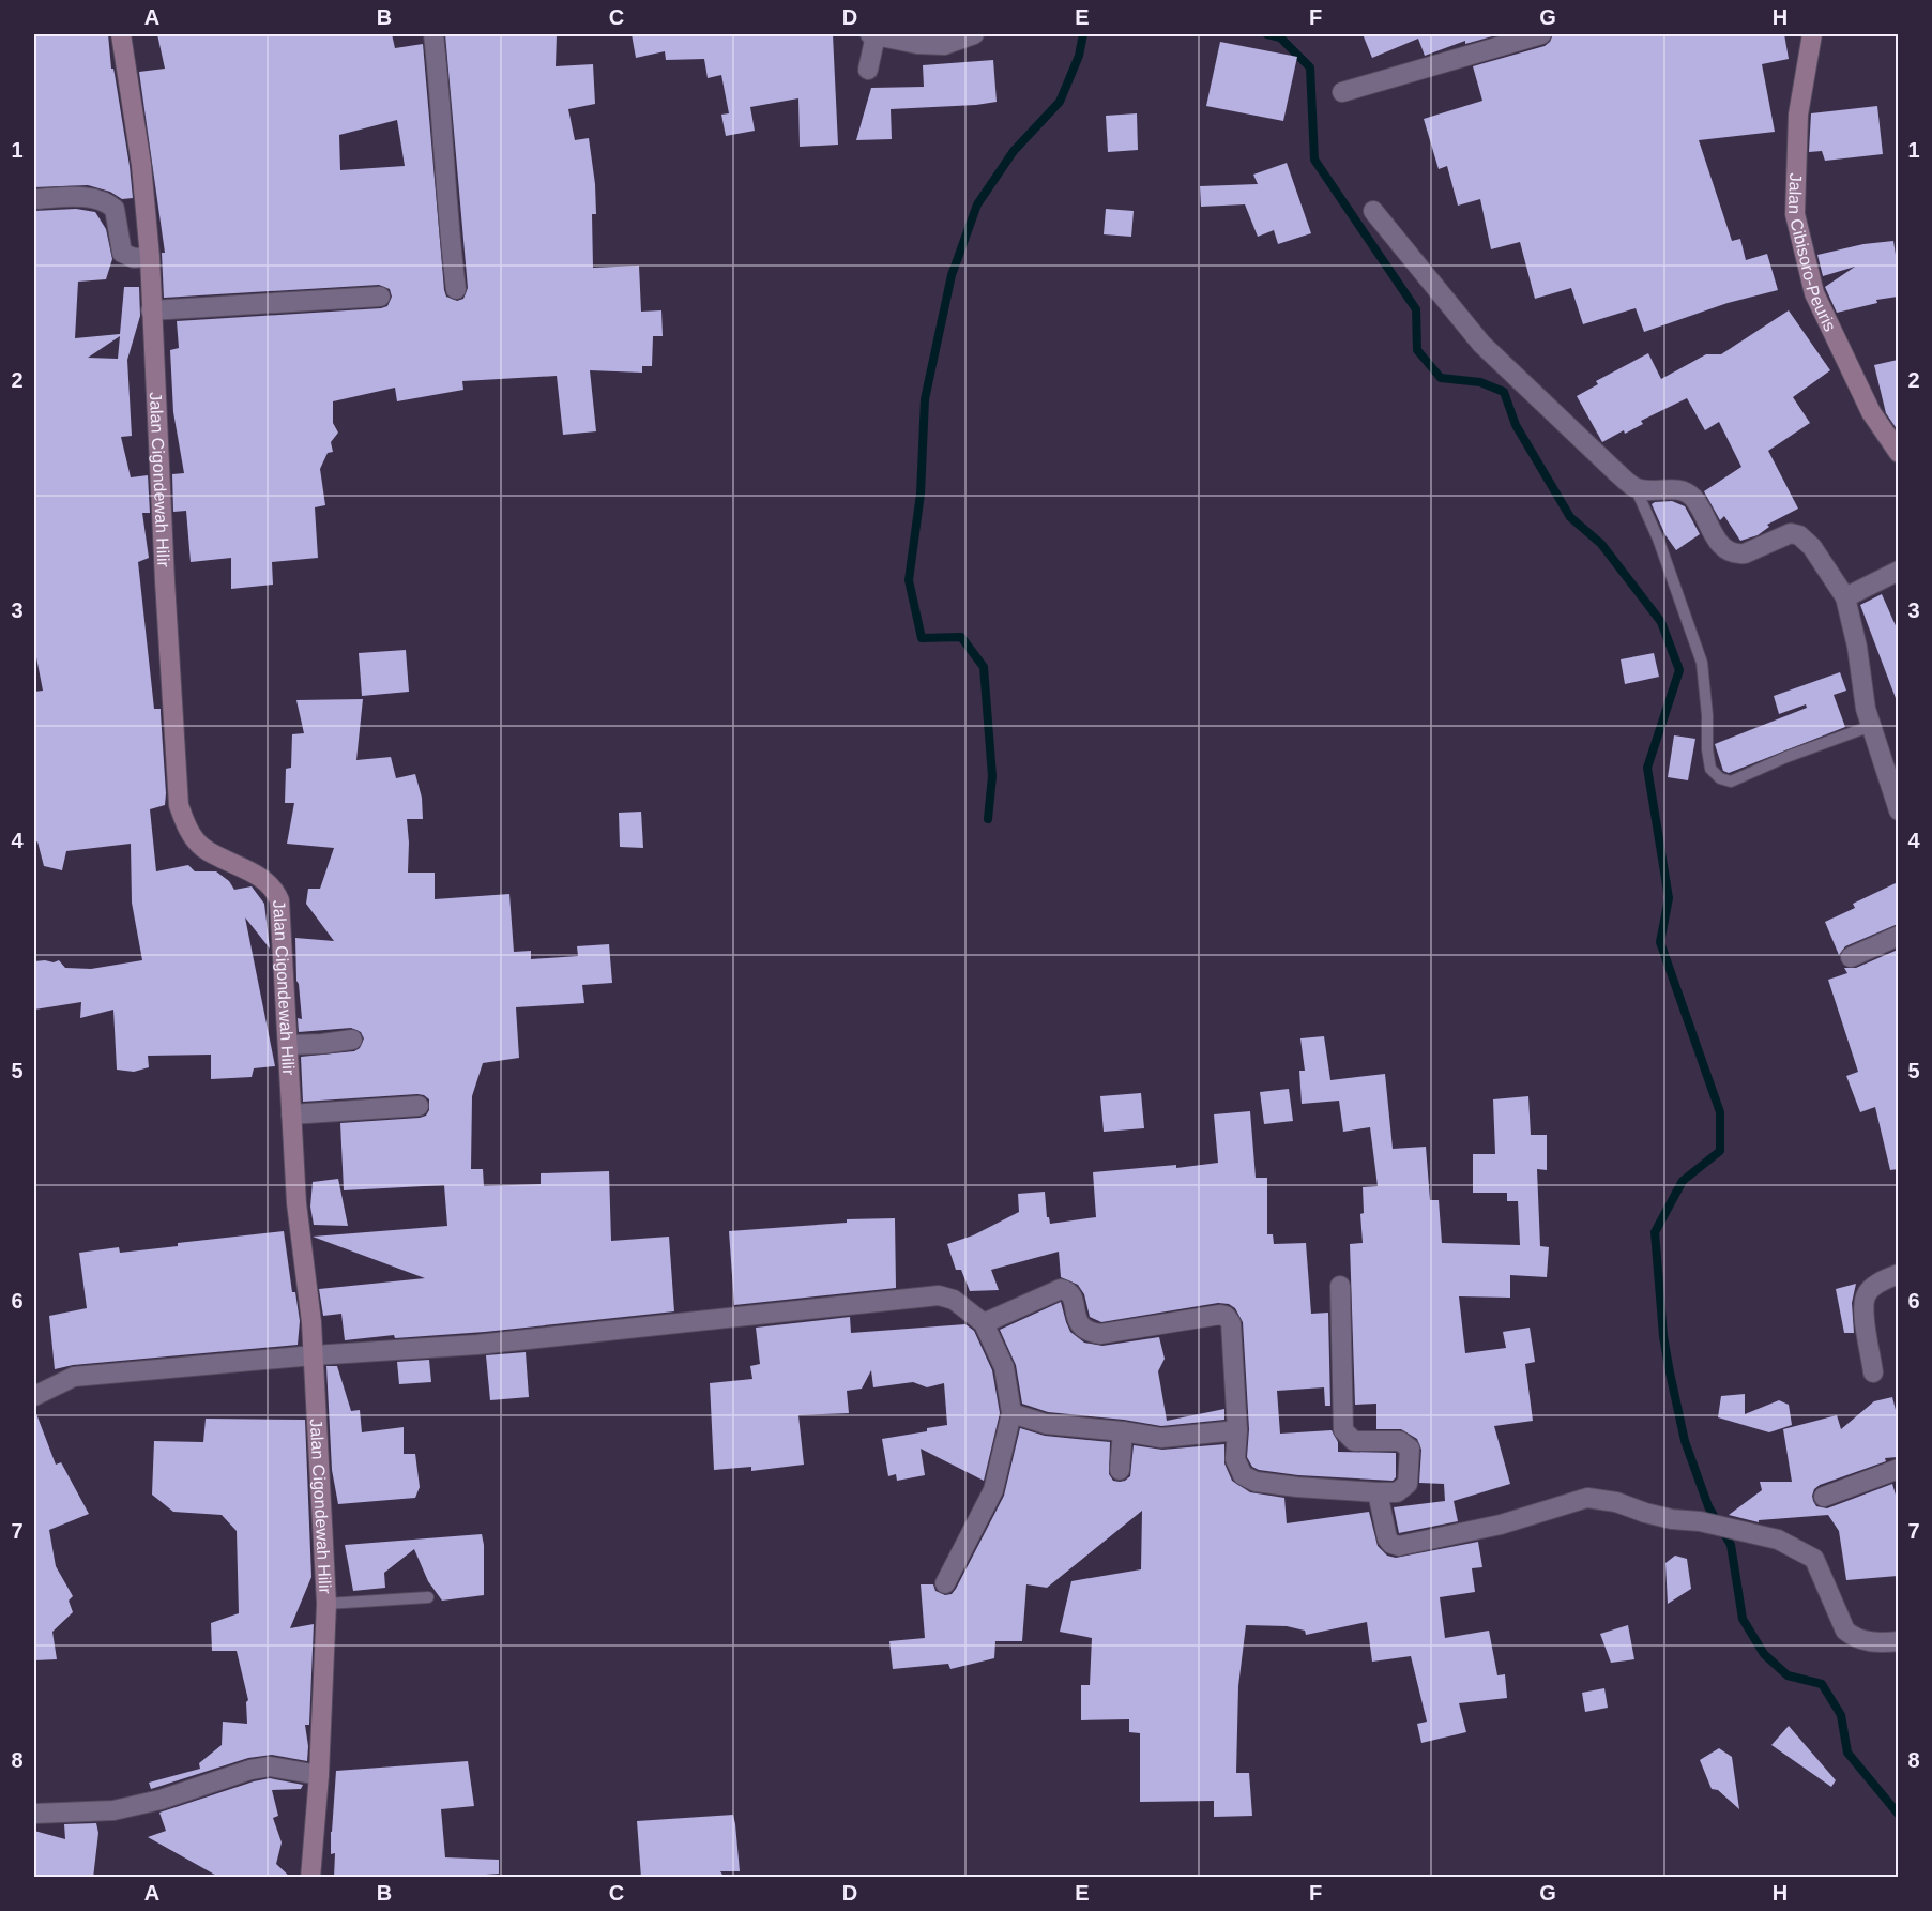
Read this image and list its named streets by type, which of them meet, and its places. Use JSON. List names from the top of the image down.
{
  "streets": {
    "street": ["Jalan Cibisoro-Peuris", "Jalan Cigondewah Hilir"]
  },
  "grid": {
    "columns": [
      "A",
      "B",
      "C",
      "D",
      "E",
      "F",
      "G",
      "H"
    ],
    "rows": [
      "1",
      "2",
      "3",
      "4",
      "5",
      "6",
      "7",
      "8"
    ]
  }
}
